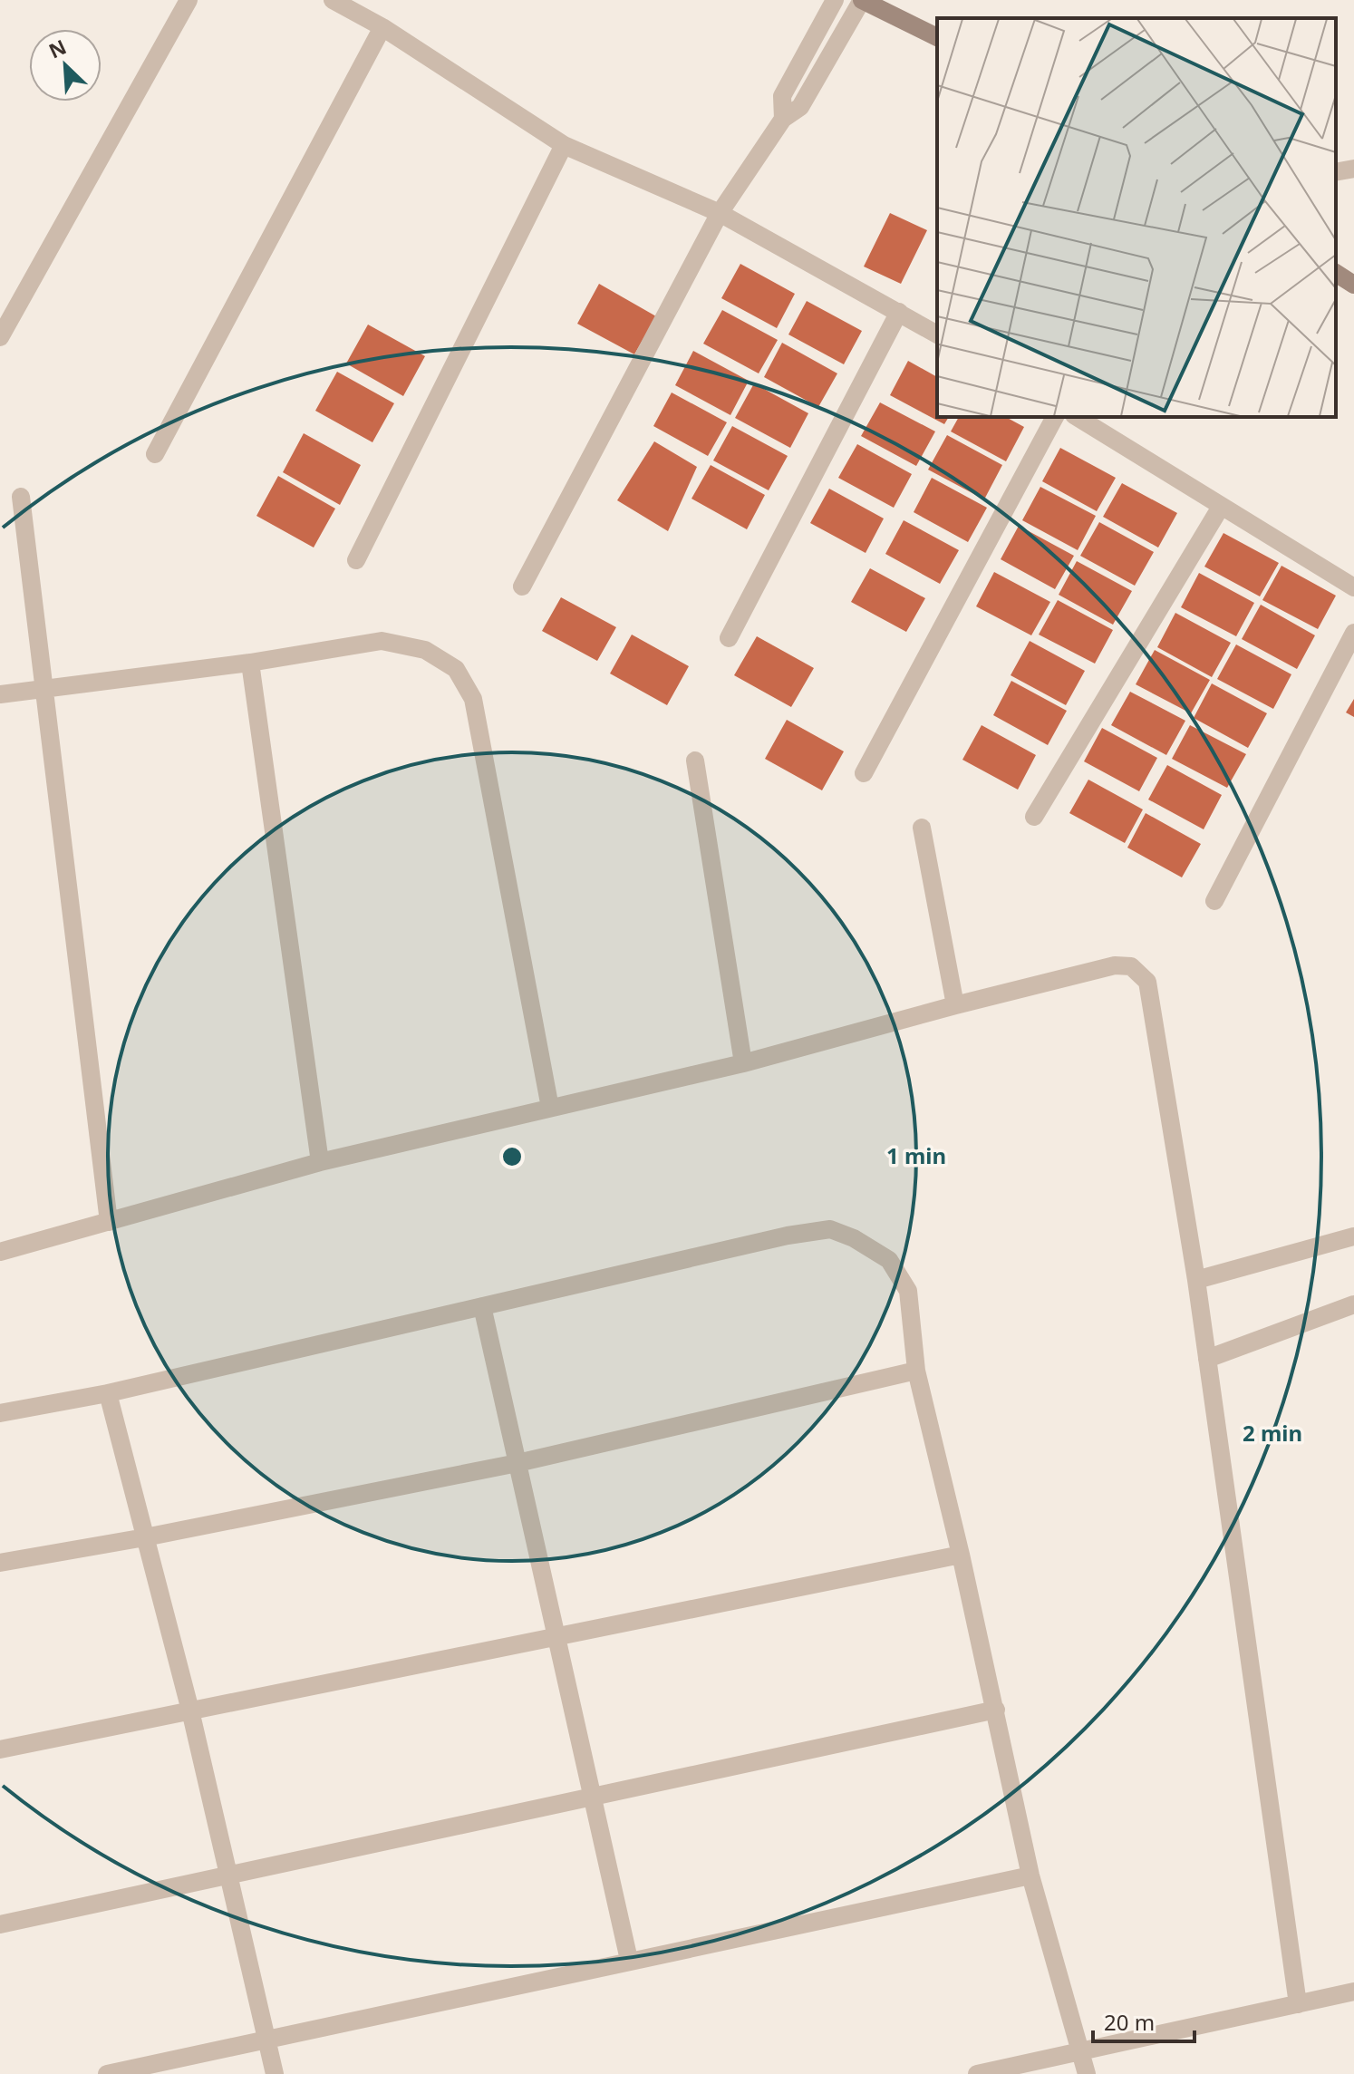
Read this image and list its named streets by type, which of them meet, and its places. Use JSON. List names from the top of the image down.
{
  "scale_bar": "20 m",
  "north": "top left",
  "rings": ["1 min", "2 min"]
}
